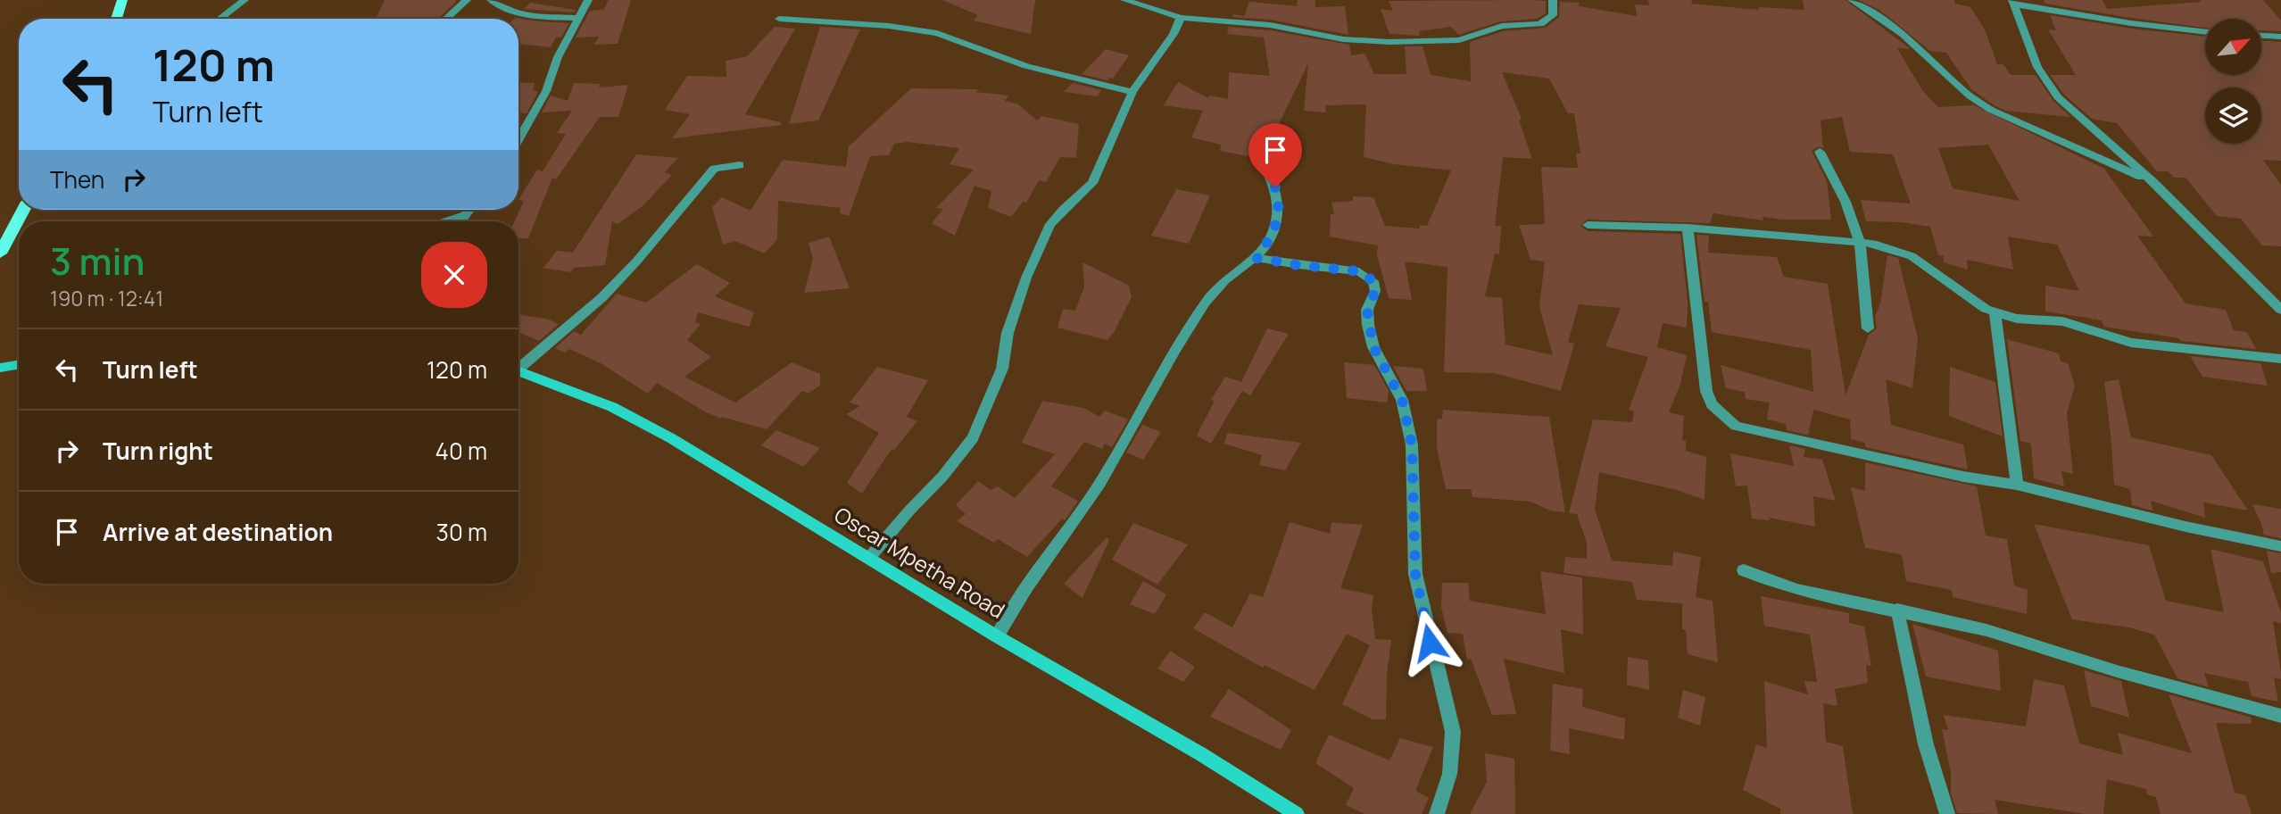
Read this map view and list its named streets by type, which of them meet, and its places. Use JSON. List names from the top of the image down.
{
  "streets": {
    "street": ["Oscar Mpetha Road"]
  },
  "north": "top right",
  "page": {
    "turn": ["120 m", "Turn left"],
    "then": "Then",
    "heading": ["3 min", "190 m · 12:41"],
    "list": [
      {
        "name": "Turn left",
        "value": "120 m"
      },
      {
        "name": "Turn right",
        "value": "40 m"
      },
      {
        "name": "Arrive at destination",
        "value": "30 m"
      }
    ]
  }
}
